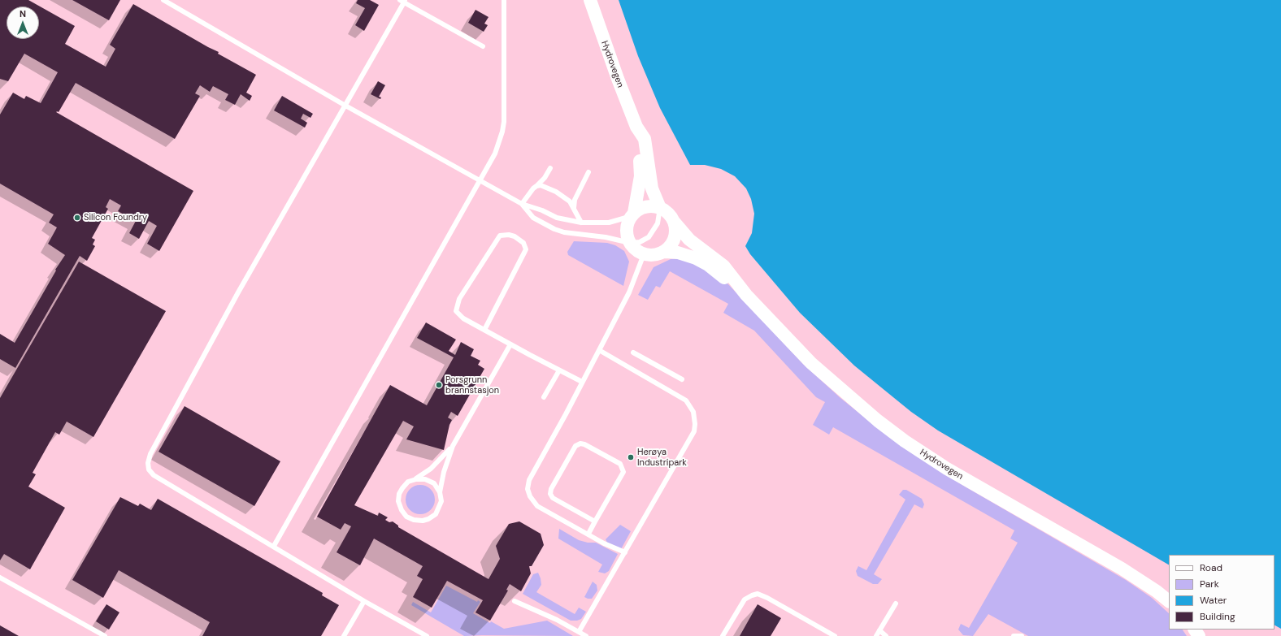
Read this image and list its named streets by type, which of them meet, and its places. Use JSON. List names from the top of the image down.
{
  "streets": {
    "street": ["Hydrovegen"]
  },
  "places": ["Silicon Foundry", "Porsgrunn brannstasjon", "Herøya Industripark"],
  "legend": [
    "Road",
    "Park",
    "Water",
    "Building"
  ],
  "north": "top"
}
